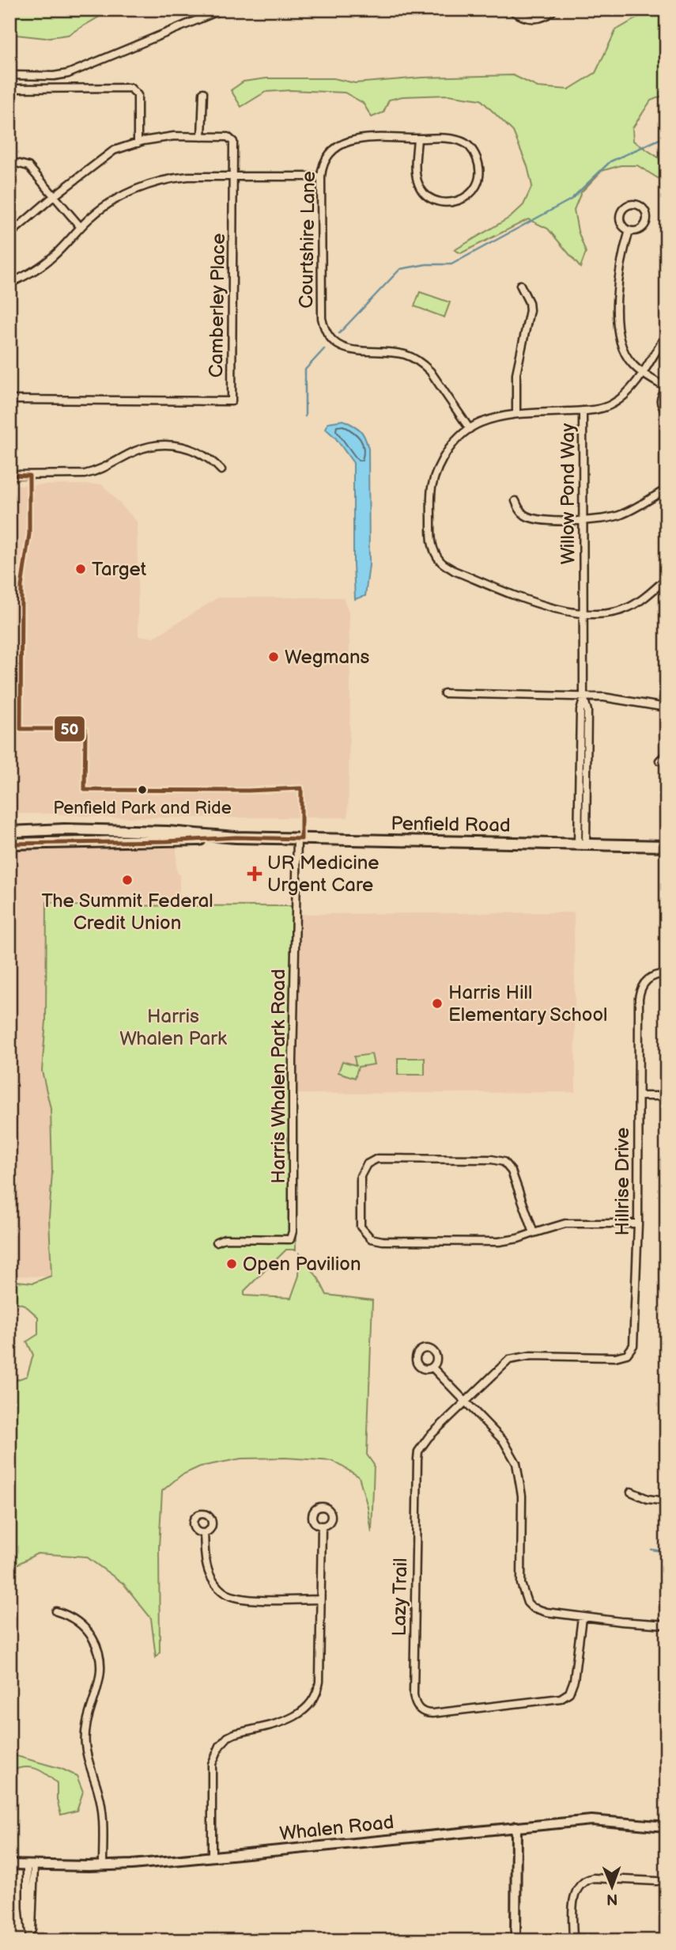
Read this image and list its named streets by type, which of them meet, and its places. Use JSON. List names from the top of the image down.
{
  "streets": {
    "main road": ["Penfield Road"],
    "street": [
      "Courtshire Lane",
      "Camberley Place",
      "Willow Pond Way",
      "Harris Whalen Park Road",
      "Hillrise Drive",
      "Lazy Trail",
      "Whalen Road"
    ]
  },
  "crossings": [
    ["Willow Pond Way", "Penfield Road"],
    ["Penfield Road", "Harris Whalen Park Road"],
    ["Hillrise Drive", "Lazy Trail"]
  ],
  "parks": ["Harris Whalen Park"],
  "places": {
    "other": [
      "Target",
      "Wegmans",
      "Penfield Park and Ride",
      "The Summit Federal Credit Union",
      "Harris Hill Elementary School",
      "Open Pavilion"
    ],
    "health": ["UR Medicine Urgent Care"]
  },
  "lines": ["transit line 50"],
  "north": "bottom"
}
